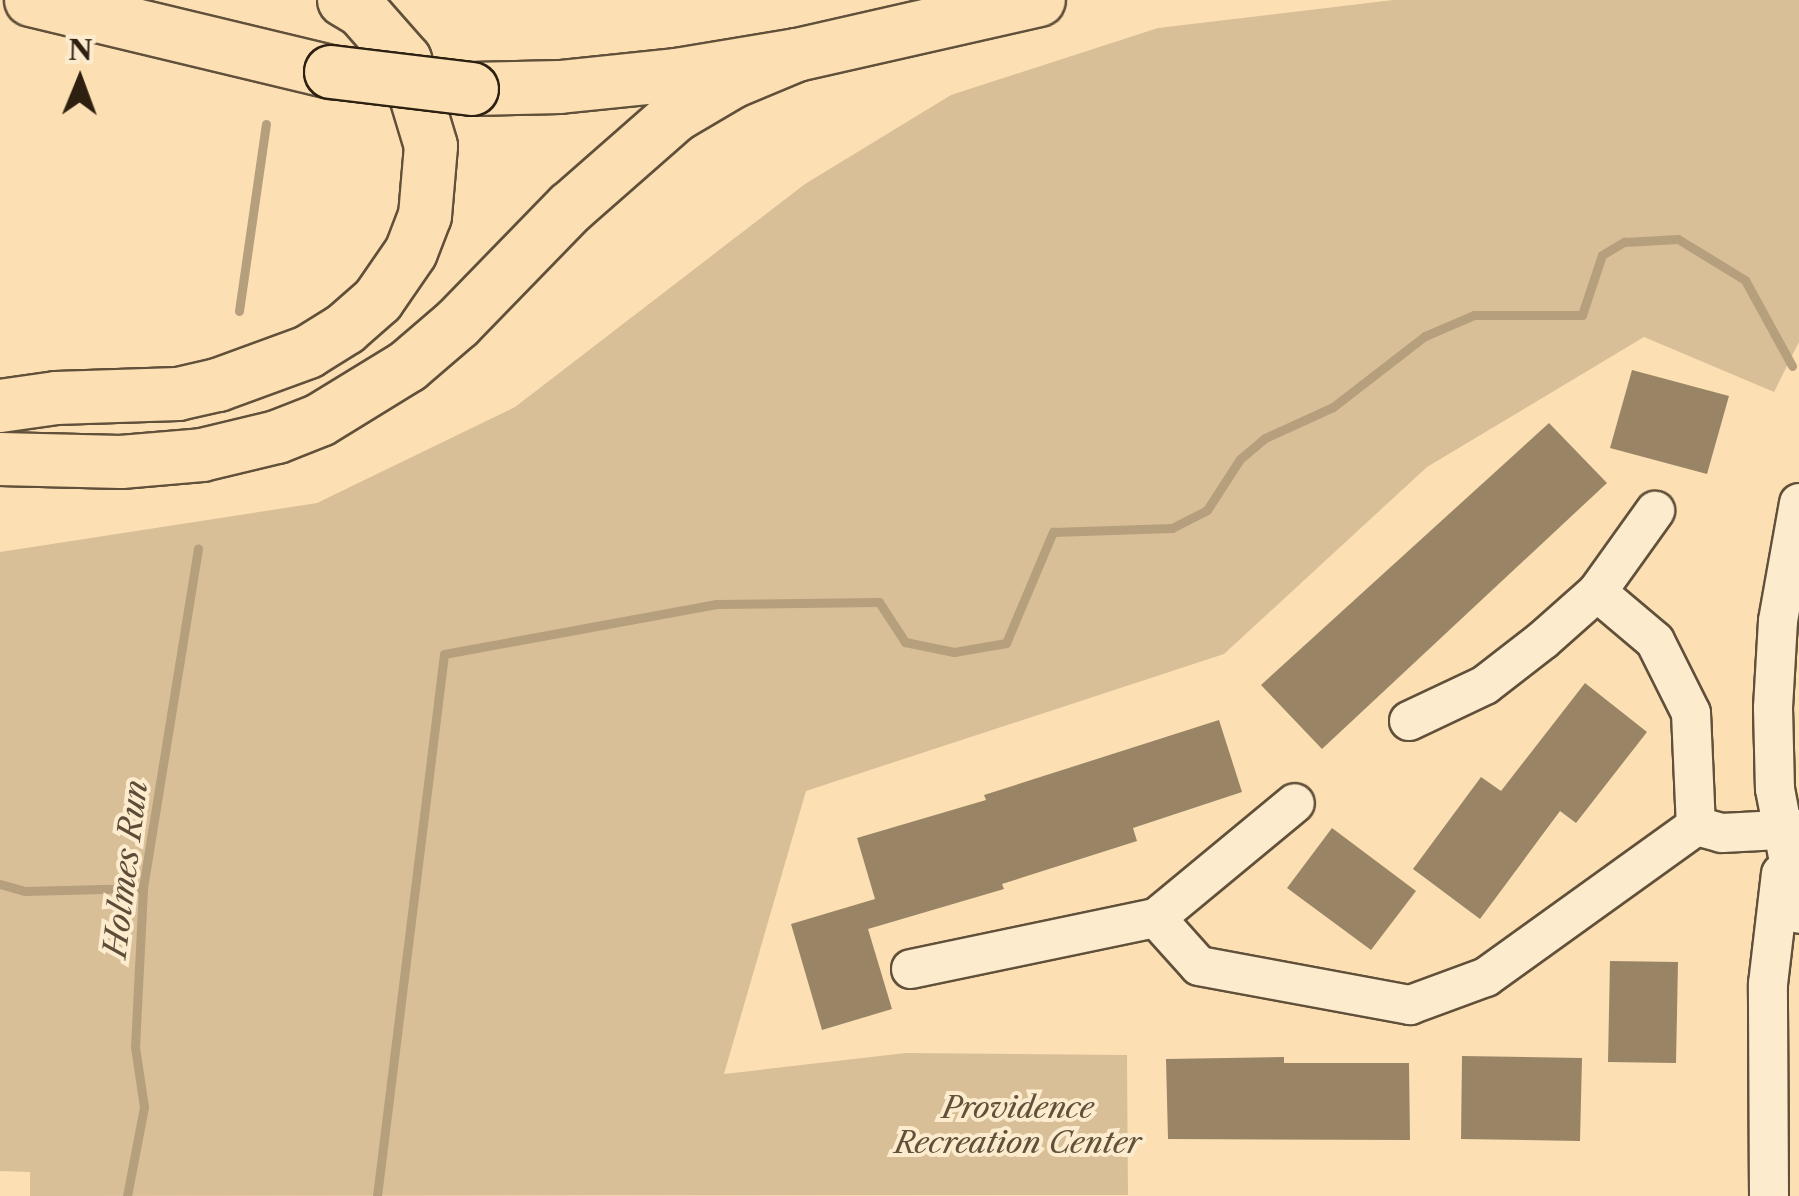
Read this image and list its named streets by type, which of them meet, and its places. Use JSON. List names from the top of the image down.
{
  "water": ["Holmes Run"],
  "parks": ["Providence Recreation Center"],
  "north": "top"
}
